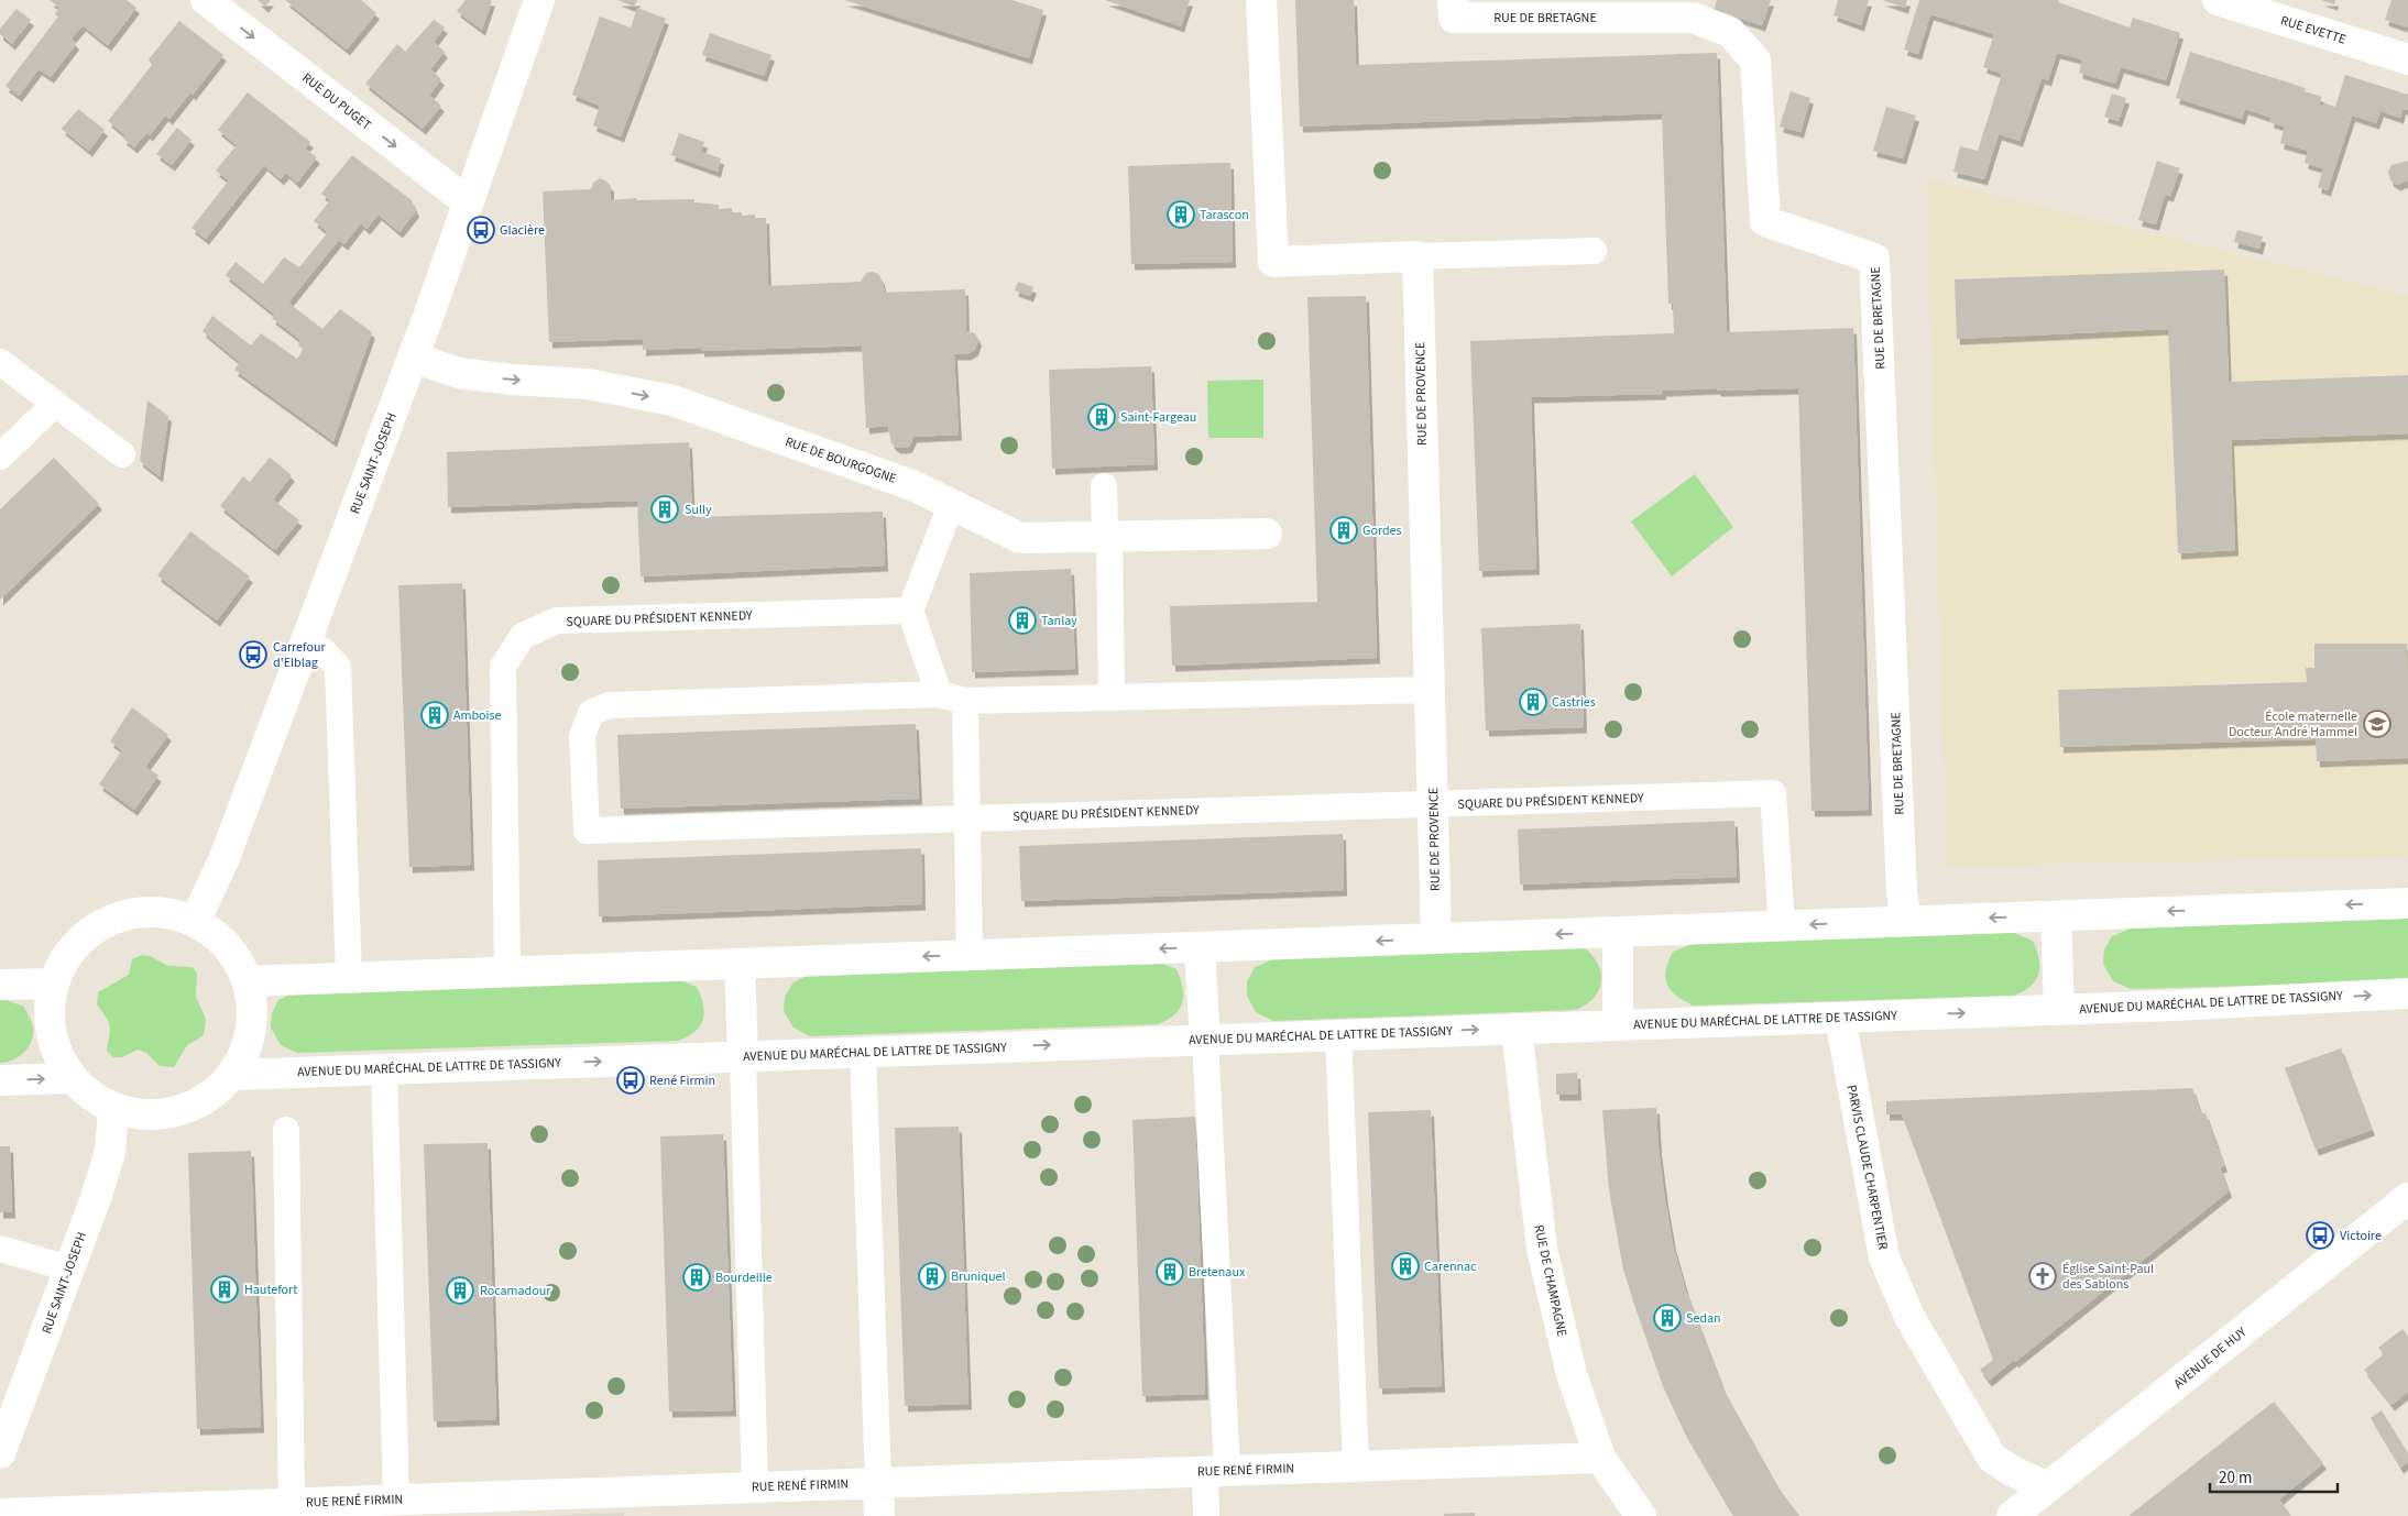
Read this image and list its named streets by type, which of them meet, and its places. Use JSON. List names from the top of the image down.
{
  "streets": {
    "street": [
      "RUE DE BRETAGNE",
      "RUE EVETTE",
      "RUE DU PUGET",
      "RUE DE PROVENCE",
      "RUE DE BOURGOGNE",
      "RUE SAINT-JOSEPH",
      "AVENUE DU MARÉCHAL DE LATTRE DE TASSIGNY",
      "PARVIS CLAUDE CHARPENTIER",
      "RUE DE CHAMPAGNE",
      "AVENUE DE HUY",
      "RUE RENÉ FIRMIN"
    ],
    "lane": ["SQUARE DU PRÉSIDENT KENNEDY"]
  },
  "crossings": [
    ["RUE DU PUGET", "RUE SAINT-JOSEPH"],
    ["RUE DE PROVENCE", "SQUARE DU PRÉSIDENT KENNEDY"],
    ["RUE DE BOURGOGNE", "RUE SAINT-JOSEPH"],
    ["AVENUE DU MARÉCHAL DE LATTRE DE TASSIGNY", "PARVIS CLAUDE CHARPENTIER"],
    ["AVENUE DU MARÉCHAL DE LATTRE DE TASSIGNY", "RUE DE CHAMPAGNE"],
    ["PARVIS CLAUDE CHARPENTIER", "AVENUE DE HUY"],
    ["RUE DE CHAMPAGNE", "RUE RENÉ FIRMIN"]
  ],
  "one_way": ["RUE DU PUGET", "RUE DE BOURGOGNE"],
  "places": {
    "building": [
      "Tarascon",
      "Saint-Fargeau",
      "Sully",
      "Gordes",
      "Tanlay",
      "Castries",
      "Amboise",
      "Carennac",
      "Bretenaux",
      "Bruniquel",
      "Bourdeille",
      "Hautefort",
      "Rocamadour",
      "Sedan"
    ],
    "bus stop": [
      "Glacière",
      "Carrefour d'Elblag",
      "René Firmin",
      "Victoire"
    ],
    "school or university": ["École maternelle Docteur André Hammel"],
    "church": ["Église Saint-Paul des Sablons"]
  },
  "scale_bar": "20 m"
}
